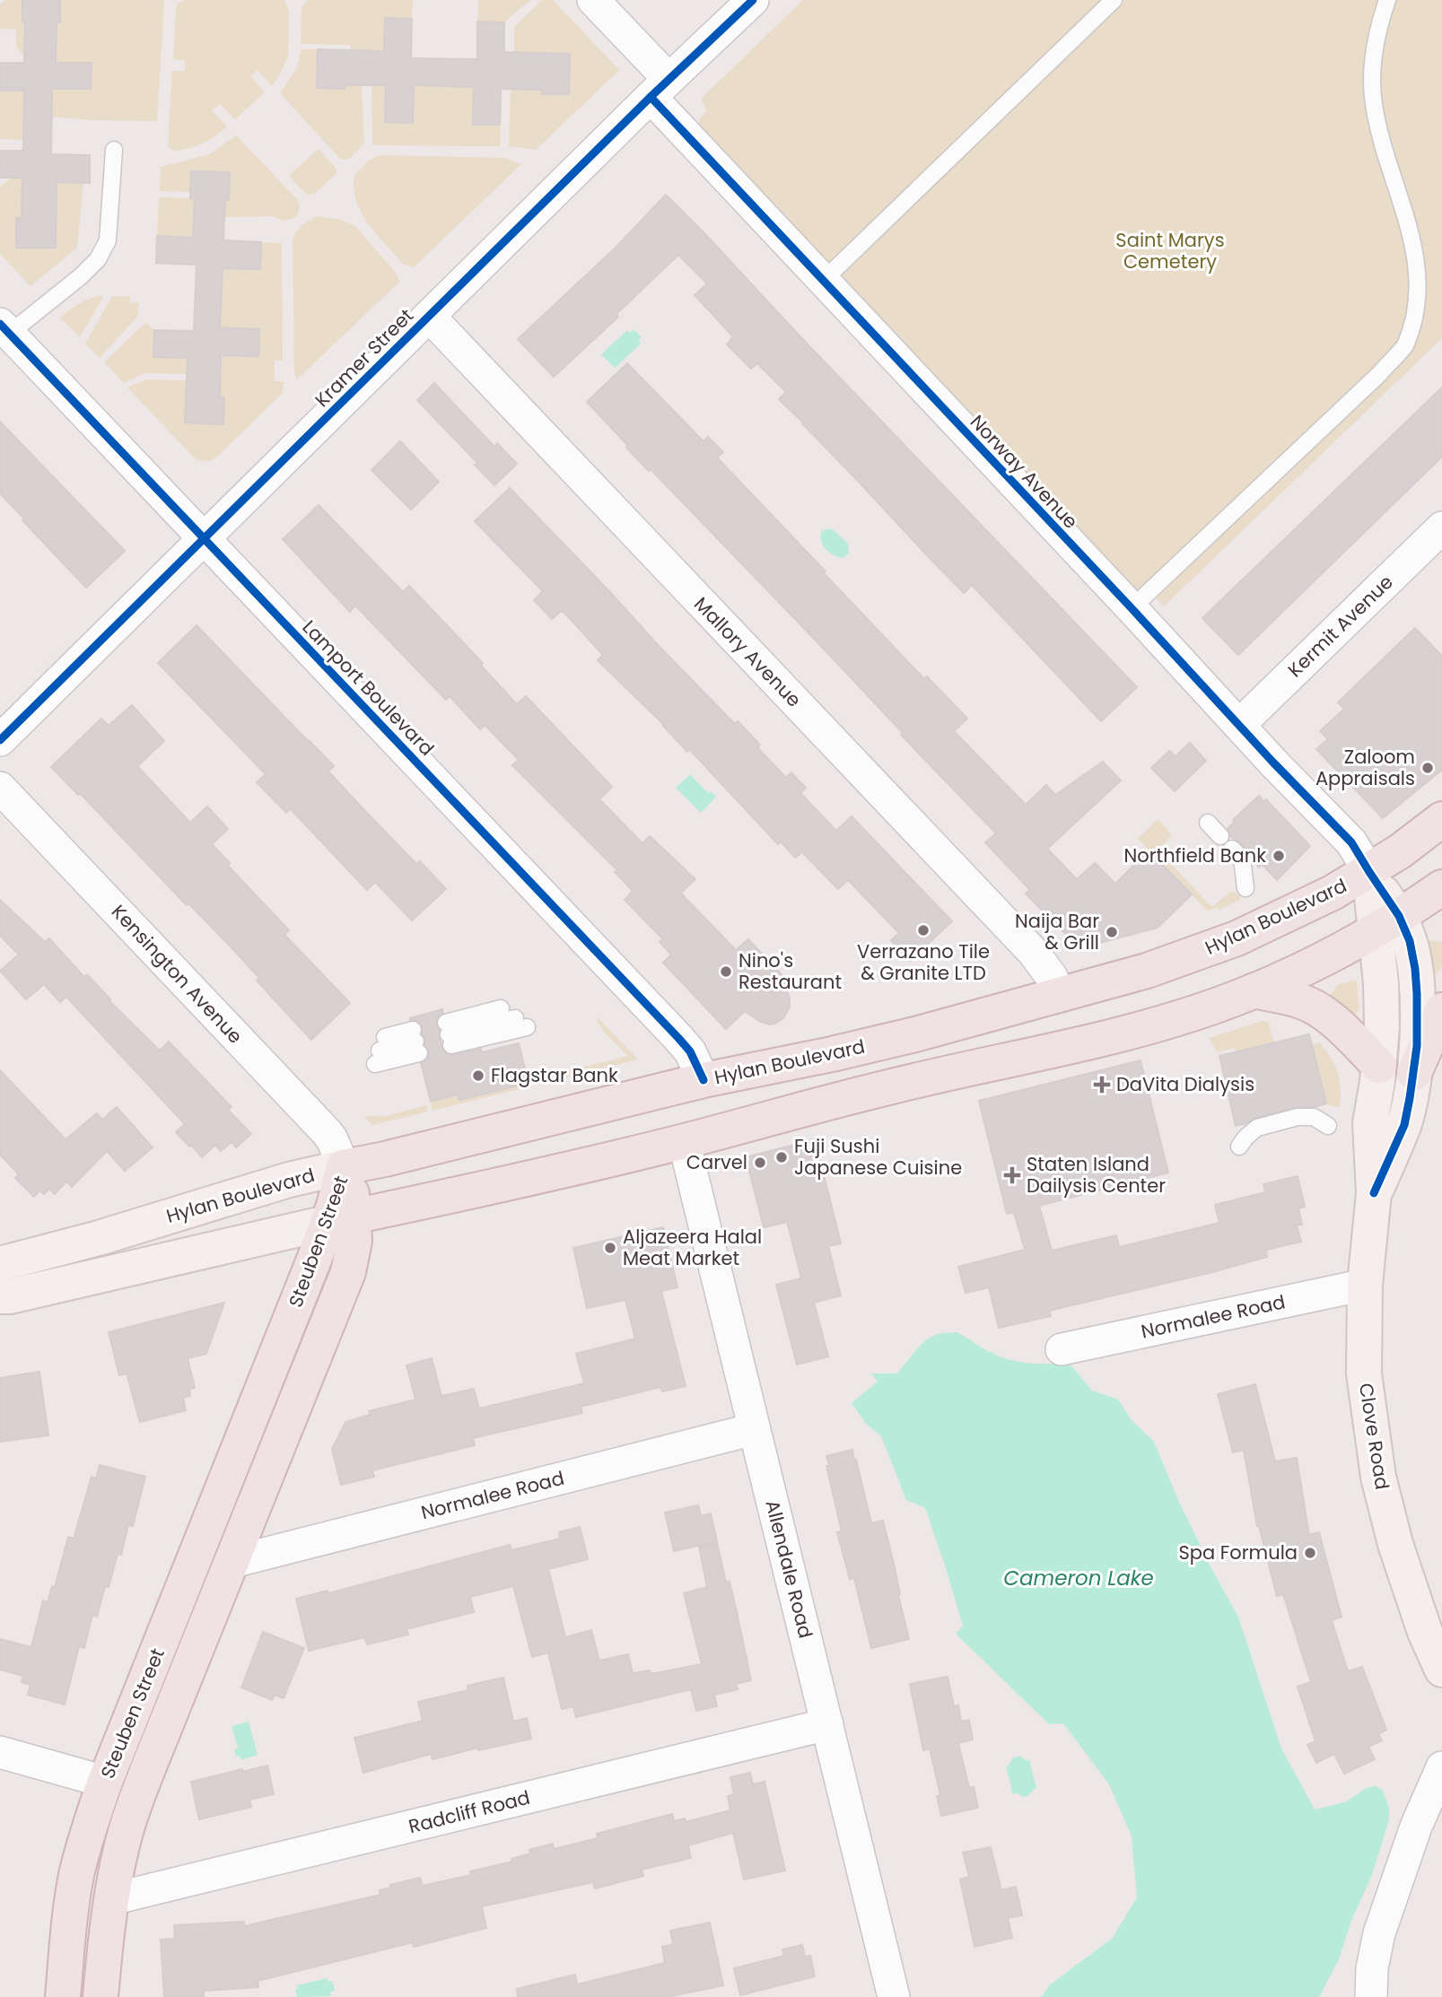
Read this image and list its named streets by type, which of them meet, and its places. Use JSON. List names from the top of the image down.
{
  "streets": {
    "main road": ["Hylan Boulevard", "Steuben Street"],
    "street": [
      "Kramer Street",
      "Norway Avenue",
      "Kermit Avenue",
      "Mallory Avenue",
      "Lamport Boulevard",
      "Kensington Avenue",
      "Normalee Road",
      "Clove Road",
      "Allendale Road",
      "Radcliff Road"
    ]
  },
  "crossings": [
    ["Kramer Street", "Norway Avenue"],
    ["Kramer Street", "Mallory Avenue"],
    ["Kramer Street", "Lamport Boulevard"],
    ["Norway Avenue", "Kermit Avenue"],
    ["Norway Avenue", "Hylan Boulevard"],
    ["Mallory Avenue", "Hylan Boulevard"],
    ["Lamport Boulevard", "Hylan Boulevard"],
    ["Hylan Boulevard", "Kensington Avenue"],
    ["Hylan Boulevard", "Steuben Street"],
    ["Kensington Avenue", "Steuben Street"],
    ["Steuben Street", "Normalee Road"],
    ["Steuben Street", "Radcliff Road"],
    ["Normalee Road", "Clove Road"],
    ["Normalee Road", "Allendale Road"],
    ["Allendale Road", "Radcliff Road"]
  ],
  "water": ["Cameron Lake"],
  "parks": ["Saint Marys Cemetery"],
  "places": {
    "other": [
      "Zaloom Appraisals",
      "Northfield Bank",
      "Verrazano Tile & Granite LTD",
      "Naija Bar & Grill",
      "Nino's Restaurant",
      "Flagstar Bank",
      "Fuji Sushi Japanese Cuisine",
      "Carvel",
      "Aljazeera Halal Meat Market",
      "Spa Formula"
    ],
    "health": ["DaVita Dialysis", "Staten Island Dailysis Center"]
  }
}
